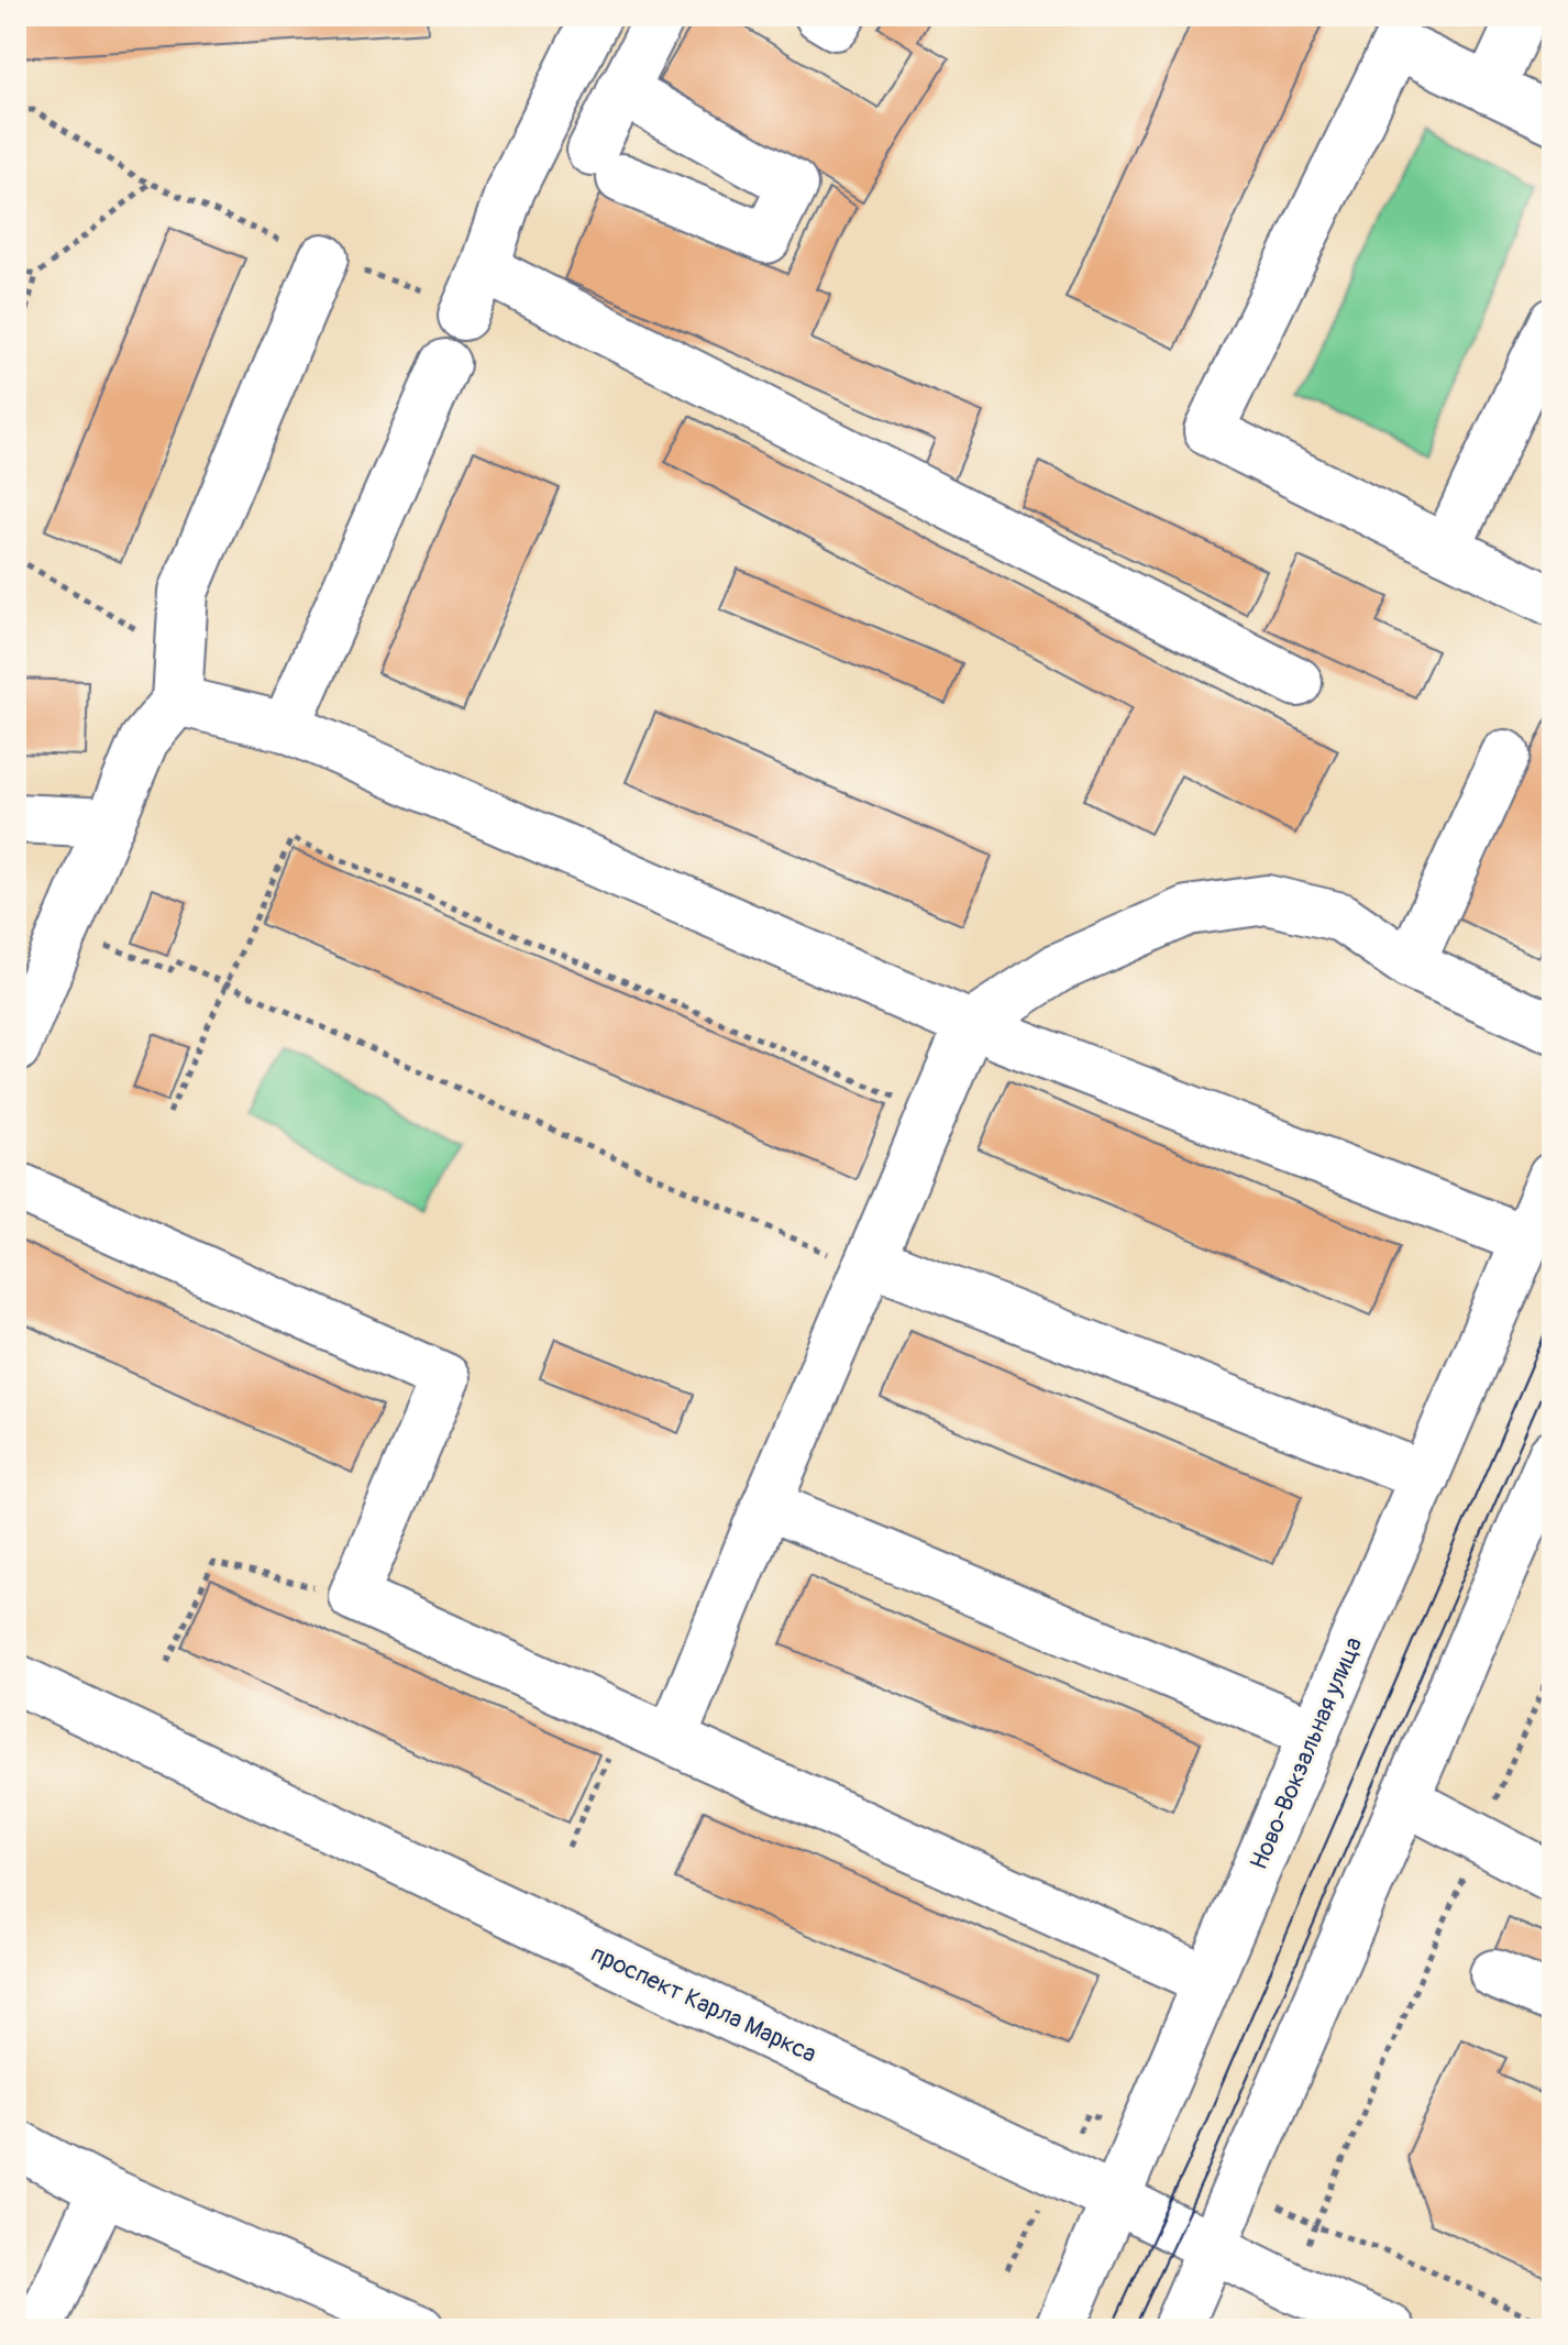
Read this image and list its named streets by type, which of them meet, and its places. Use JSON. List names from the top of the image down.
{
  "streets": {
    "main road": ["Ново-Вокзальная улица", "проспект Карла Маркса"]
  },
  "crossings": [
    ["Ново-Вокзальная улица", "проспект Карла Маркса"]
  ]
}
